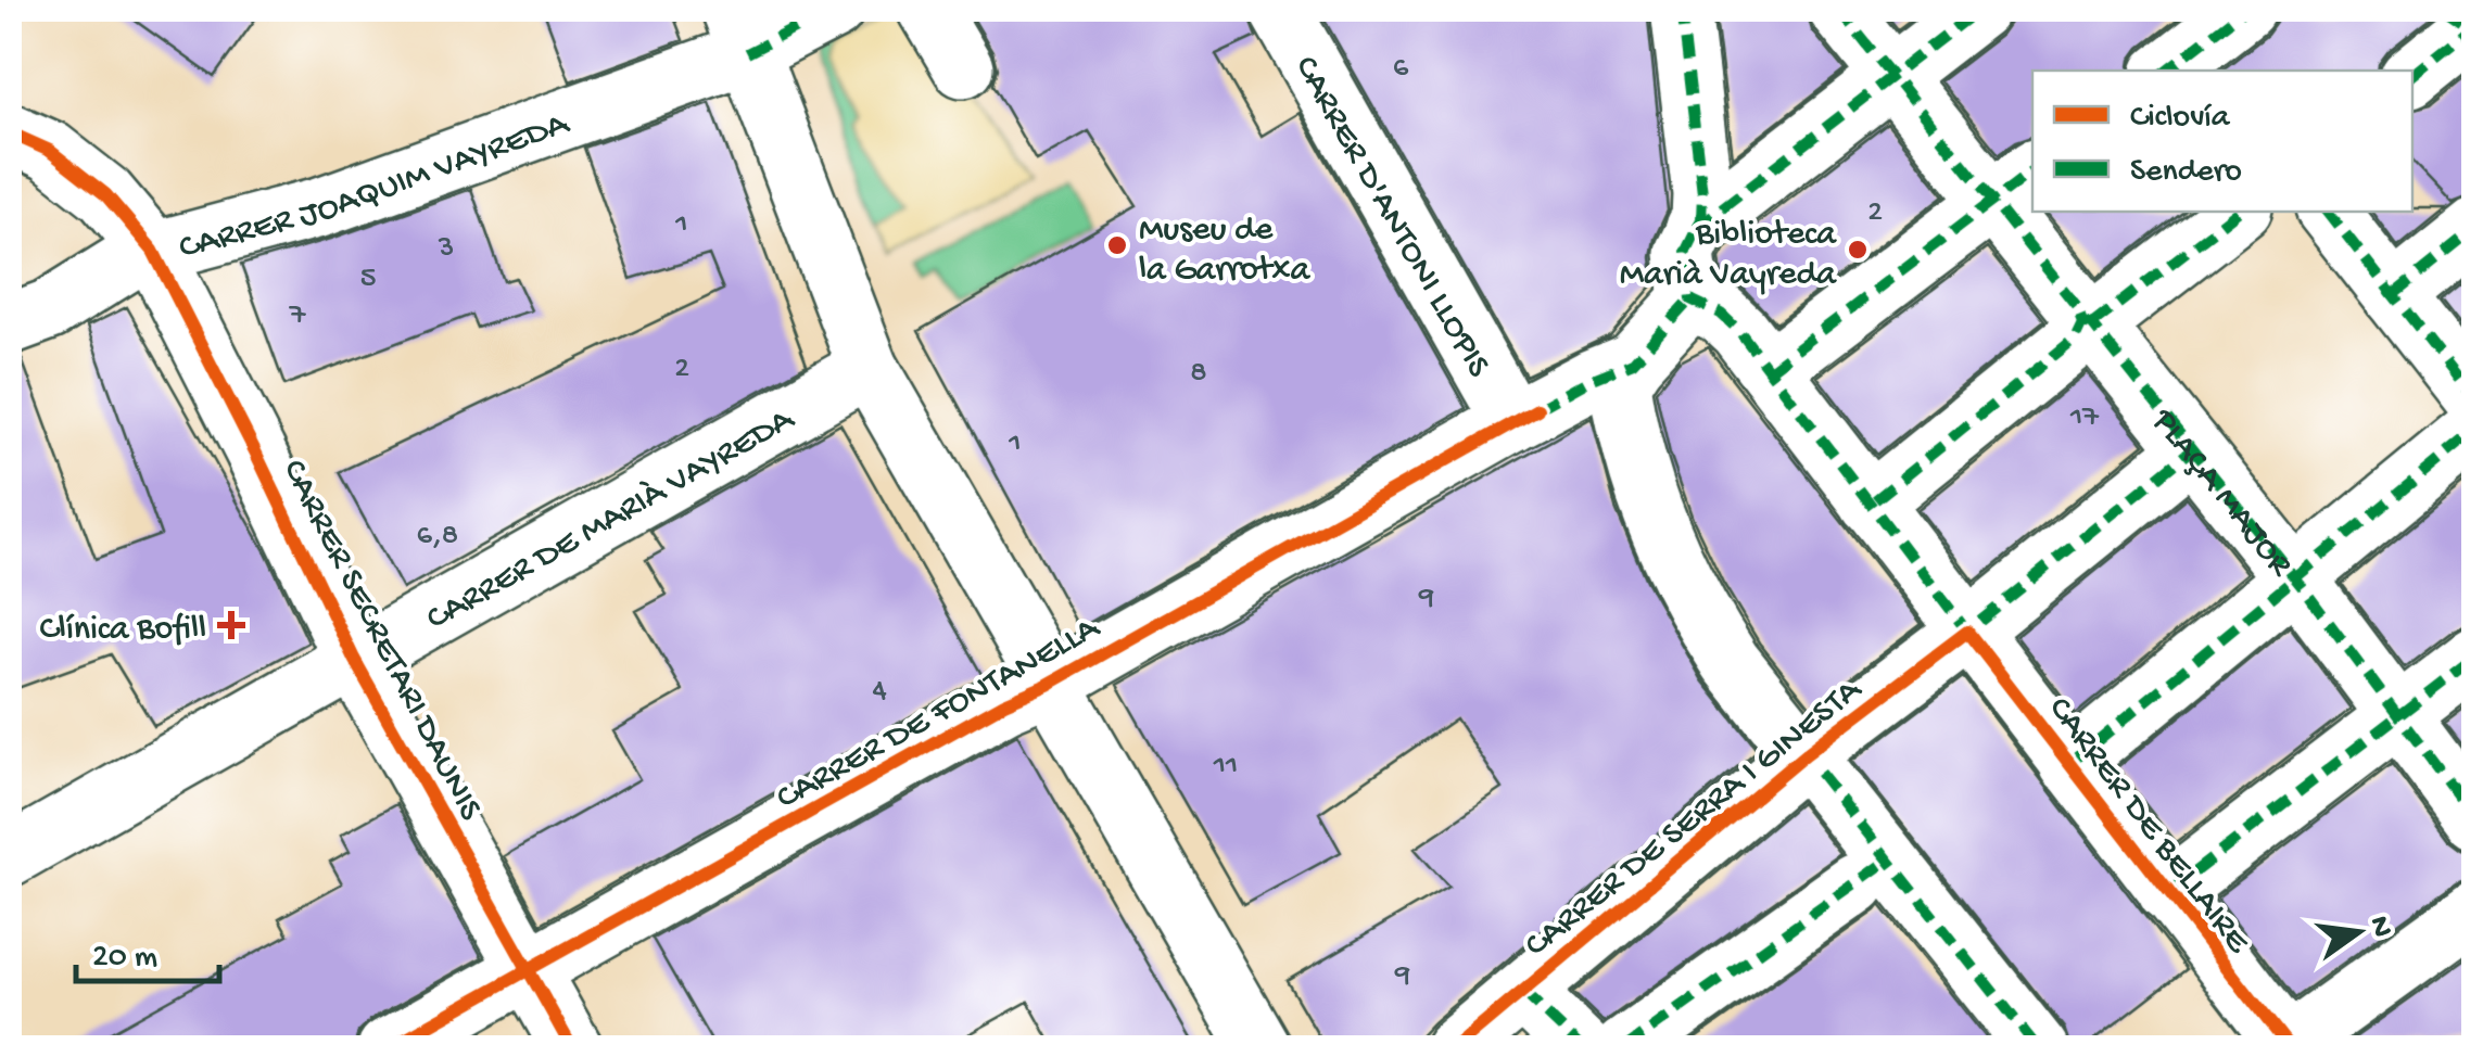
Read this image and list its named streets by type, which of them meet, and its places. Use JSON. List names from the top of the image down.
{
  "streets": {
    "street": [
      "CARRER JOAQUIM VAYREDA",
      "CARRER D'ANTONI LLOPIS",
      "PLAÇA MAJOR",
      "CARRER DE MARIÀ VAYREDA",
      "CARRER SECRETARI DAUNIS",
      "CARRER DE FONTANELLA",
      "CARRER DE SERRA I GINESTA",
      "CARRER DE BELLAIRE"
    ]
  },
  "crossings": [
    ["CARRER JOAQUIM VAYREDA", "CARRER SECRETARI DAUNIS"],
    ["CARRER D'ANTONI LLOPIS", "CARRER DE FONTANELLA"],
    ["PLAÇA MAJOR", "CARRER DE SERRA I GINESTA"],
    ["CARRER DE MARIÀ VAYREDA", "CARRER SECRETARI DAUNIS"],
    ["CARRER SECRETARI DAUNIS", "CARRER DE FONTANELLA"],
    ["CARRER DE SERRA I GINESTA", "CARRER DE BELLAIRE"]
  ],
  "places": {
    "other": ["Museu de la Garrotxa", "Biblioteca Marià Vayreda"],
    "health": ["Clínica Bofill"]
  },
  "house_numbers": [
    "6",
    "2",
    "1",
    "3",
    "5",
    "7",
    "2",
    "8",
    "17",
    "1",
    "6,8",
    "9",
    "4",
    "11",
    "9"
  ],
  "legend": ["Ciclovía", "Sendero"],
  "scale_bar": "20 m",
  "north": "right"
}
